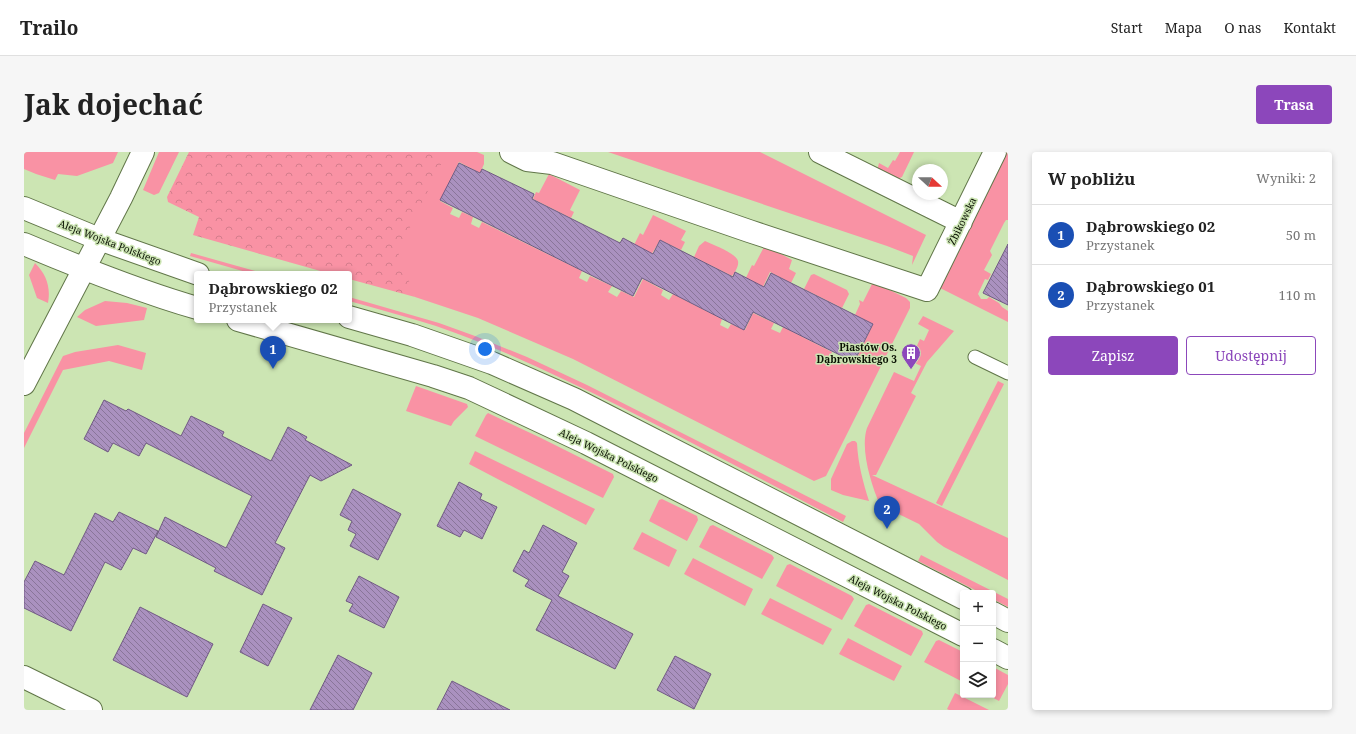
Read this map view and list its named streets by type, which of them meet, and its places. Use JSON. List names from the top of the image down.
{
  "streets": {
    "street": ["Żbikowska", "Aleja Wojska Polskiego"]
  },
  "places": {
    "building": ["Piastów Os. Dąbrowskiego 3"]
  },
  "north": "right",
  "page": {
    "header": "Trailo",
    "nav": [
      "Start",
      "Mapa",
      "O nas",
      "Kontakt"
    ],
    "title": "Jak dojechać",
    "buttons": [
      "Trasa",
      ["Zapisz", "Udostępnij"]
    ],
    "heading": ["W pobliżu", "Wyniki: 2"],
    "list": [
      {
        "mark": "1",
        "name": "Dąbrowskiego 02",
        "note": "Przystanek",
        "value": "50 m"
      },
      {
        "mark": "2",
        "name": "Dąbrowskiego 01",
        "note": "Przystanek",
        "value": "110 m"
      }
    ],
    "popup": ["Dąbrowskiego 02", "Przystanek"],
    "pins": ["1", "2"],
    "map_buttons": ["+", "−"]
  }
}
